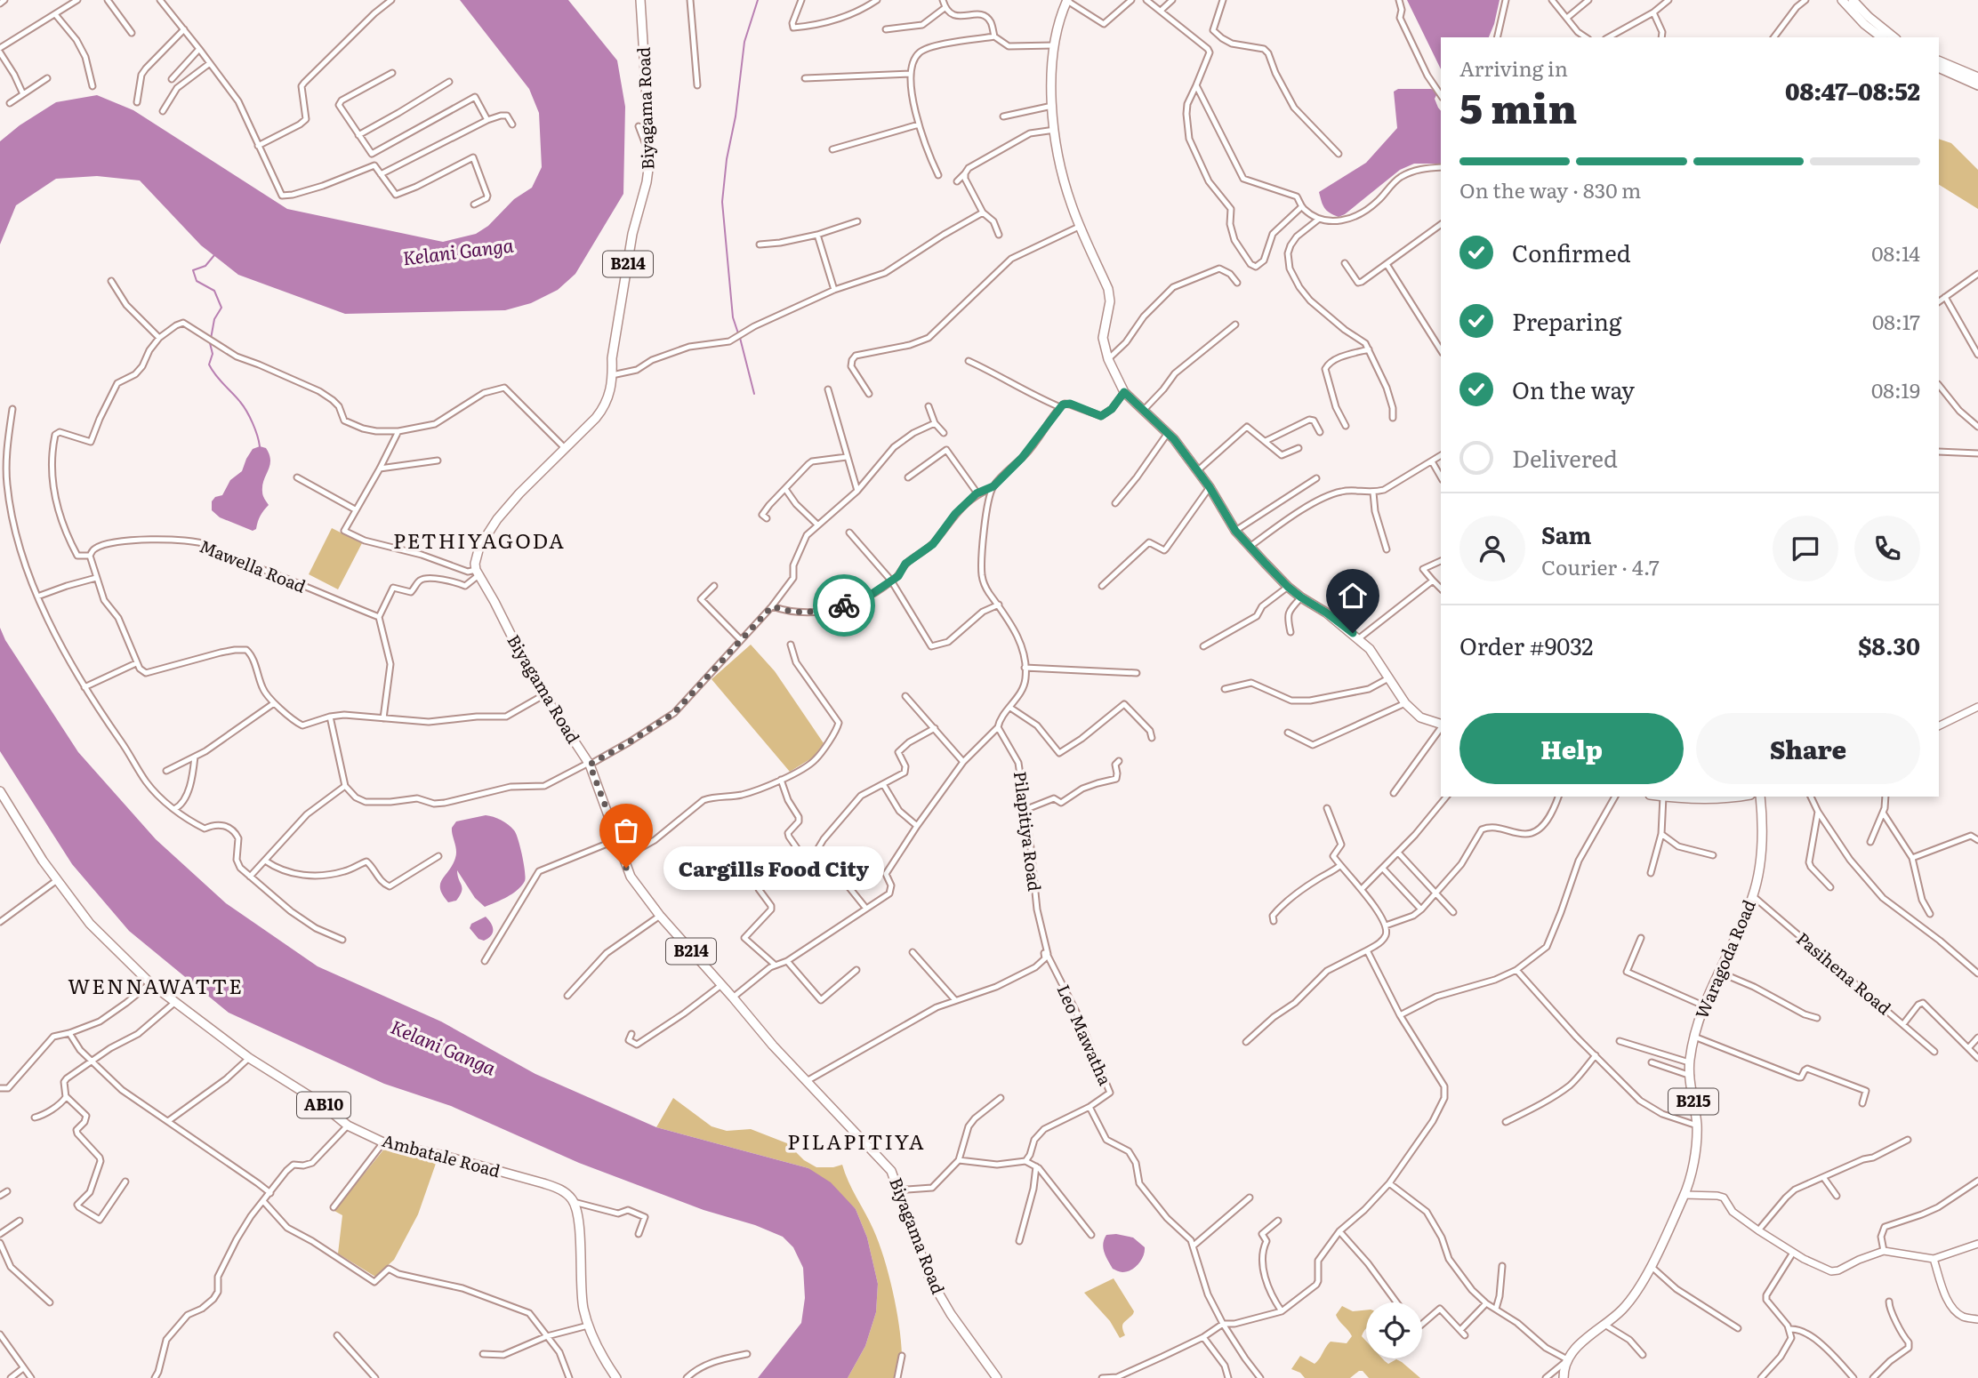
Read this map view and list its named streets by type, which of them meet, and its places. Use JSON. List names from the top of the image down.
{
  "streets": {
    "main road": [
      "Biyagama Road",
      "B214",
      "Waragoda Road",
      "B215",
      "AB10",
      "Ambatale Road"
    ],
    "street": [
      "Mawella Road",
      "Pilapitiya Road",
      "Pasihena Road",
      "Leo Mawatha"
    ]
  },
  "crossings": [
    ["Pilapitiya Road", "Leo Mawatha"],
    ["Waragoda Road", "Pasihena Road"]
  ],
  "districts": ["PETHIYAGODA", "WENNAWATTE", "PILAPITIYA"],
  "water": ["Kelani Ganga"],
  "places": ["Cargills Food City"],
  "page": {
    "heading": ["5 min", "Arriving in", "08:47–08:52"],
    "panel": [
      "Sam",
      "Courier · 4.7",
      "Order #9032",
      "$8.30"
    ],
    "bar": "On the way · 830 m",
    "list": [
      ["Confirmed", "08:14"],
      ["Preparing", "08:17"],
      ["On the way", "08:19"],
      "Delivered"
    ],
    "buttons": ["Help", "Share"],
    "bubble": "Cargills Food City"
  }
}
